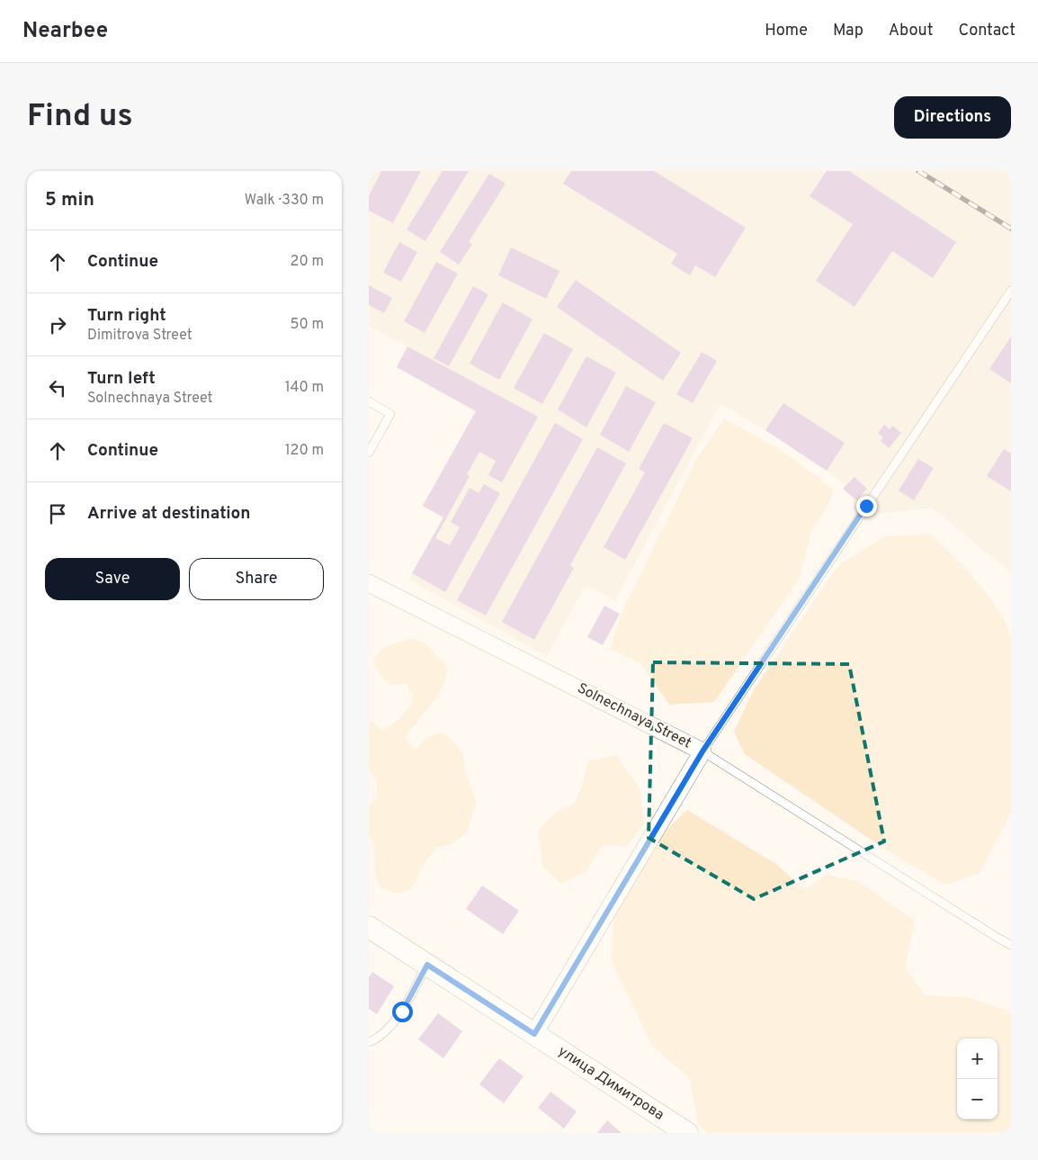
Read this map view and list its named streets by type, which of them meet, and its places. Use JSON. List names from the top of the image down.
{
  "streets": {
    "street": ["Solnechnaya Street", "улица Димитрова"]
  },
  "crossings": [
    ["Solnechnaya Street", "улица Димитрова"]
  ],
  "page": {
    "header": "Nearbee",
    "nav": [
      "Home",
      "Map",
      "About",
      "Contact"
    ],
    "buttons": [
      "Directions",
      ["Save", "Share"]
    ],
    "title": "Find us",
    "heading": ["5 min", "Walk · 330 m"],
    "list": [
      ["Continue", "20 m"],
      ["Turn right", "Dimitrova Street", "50 m"],
      ["Turn left", "Solnechnaya Street", "140 m"],
      ["Continue", "120 m"],
      "Arrive at destination"
    ],
    "map_buttons": ["+", "−"]
  }
}
